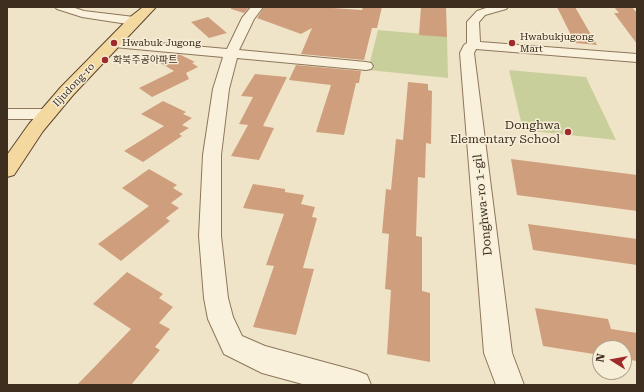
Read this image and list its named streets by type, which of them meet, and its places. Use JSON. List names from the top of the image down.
{
  "streets": {
    "main road": ["Iljudong-ro"],
    "street": ["Donghwa-ro 1-gil"]
  },
  "places": [
    "Hwabuk Jugong",
    "Hwabukjugong Mart",
    "화북주공아파트",
    "Donghwa Elementary School"
  ],
  "north": "left"
}
